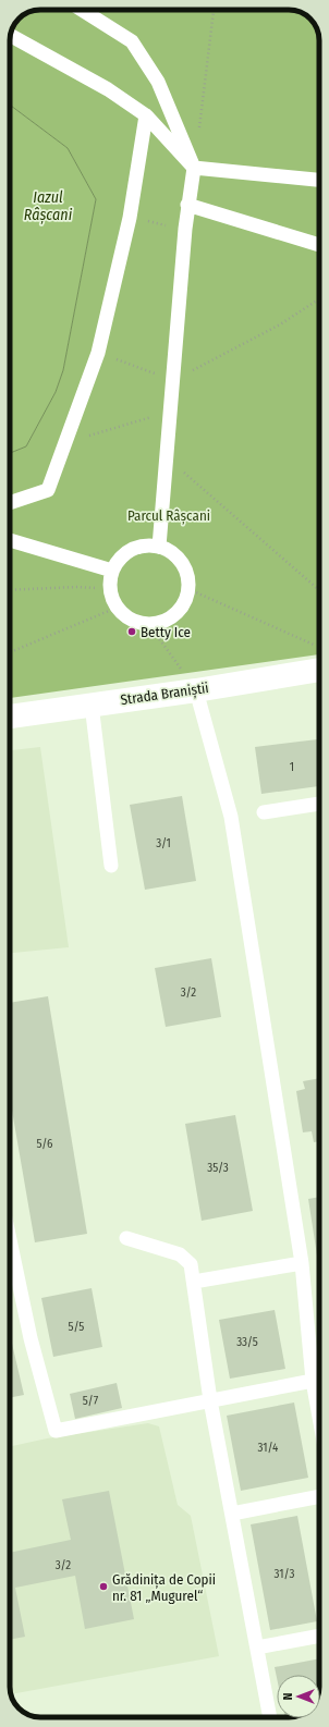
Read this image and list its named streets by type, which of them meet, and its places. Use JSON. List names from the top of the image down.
{
  "streets": {
    "street": ["Strada Braniștii"]
  },
  "water": ["Iazul Râșcani"],
  "parks": ["Parcul Râșcani"],
  "places": ["Betty Ice", "Grădinița de Copii nr. 81 „Mugurel“"],
  "house_numbers": [
    "1",
    "3/1",
    "3/2",
    "5/6",
    "35/3",
    "5/5",
    "33/5",
    "5/7",
    "31/4",
    "3/2",
    "31/3"
  ],
  "north": "left"
}
